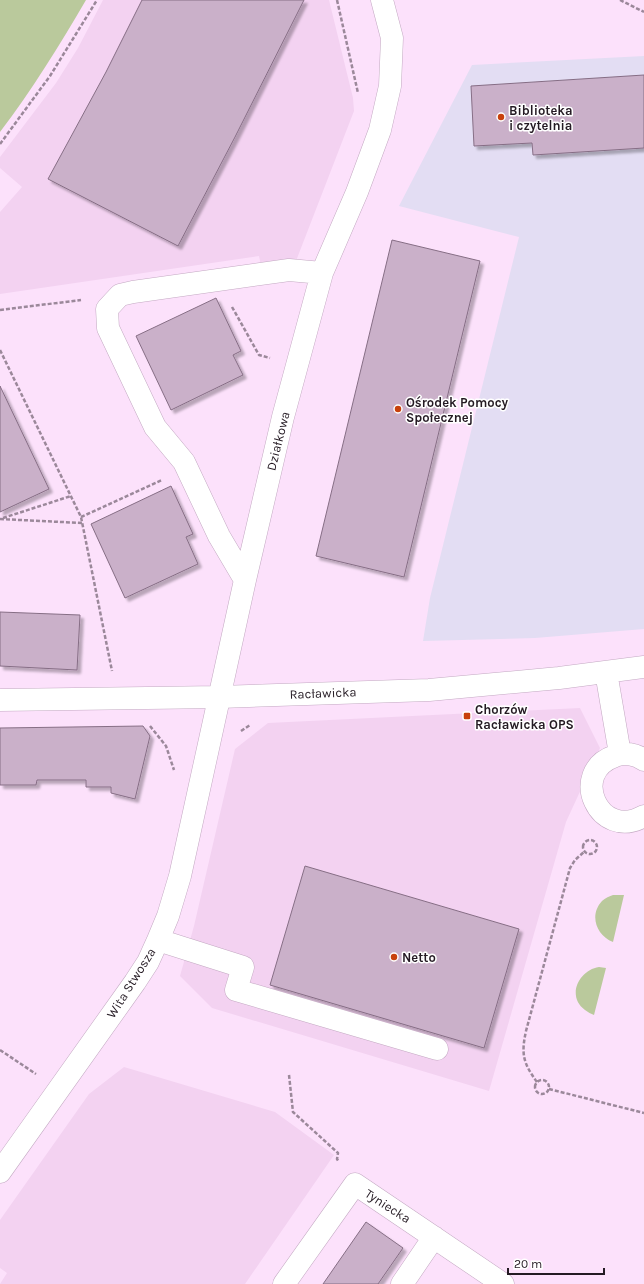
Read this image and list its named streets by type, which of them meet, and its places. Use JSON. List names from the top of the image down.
{
  "streets": {
    "street": [
      "Działkowa",
      "Racławicka",
      "Wita Stwosza",
      "Tyniecka"
    ]
  },
  "crossings": [
    ["Działkowa", "Racławicka"],
    ["Działkowa", "Wita Stwosza"],
    ["Racławicka", "Wita Stwosza"]
  ],
  "places": {
    "other": ["Biblioteka i czytelnia", "Ośrodek Pomocy Społecznej", "Netto"],
    "transit": ["Chorzów Racławicka OPS"]
  },
  "scale_bar": "20 m"
}
